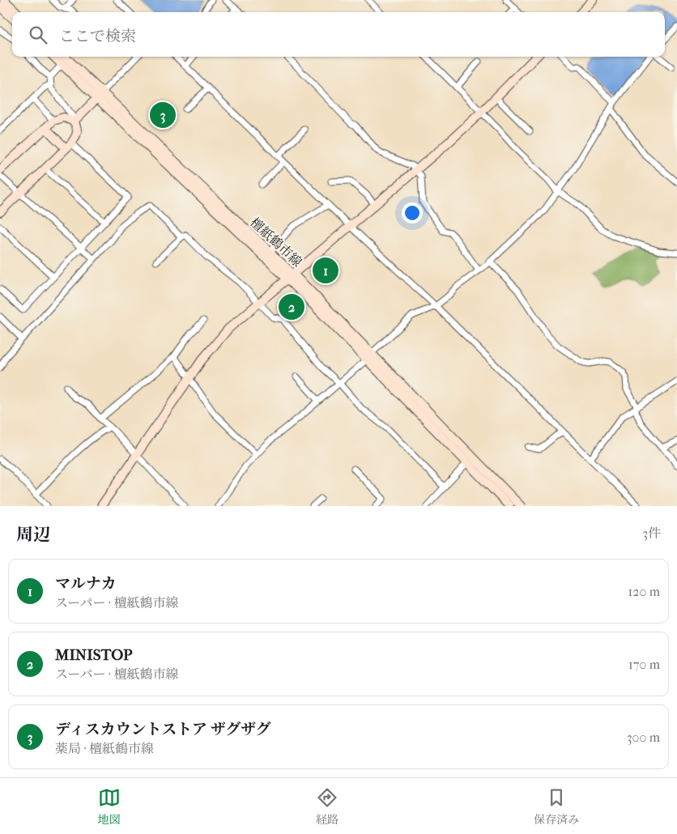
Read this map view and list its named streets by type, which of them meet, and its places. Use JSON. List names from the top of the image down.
{
  "streets": {
    "main road": ["檀紙鶴市線"]
  },
  "page": {
    "search": "ここで検索",
    "pins": ["3", "1", "2"],
    "heading": ["周辺", "3件"],
    "list": [
      {
        "mark": "1",
        "name": "マルナカ",
        "note": "スーパー · 檀紙鶴市線",
        "value": "120 m"
      },
      {
        "mark": "2",
        "name": "MINISTOP",
        "note": "スーパー · 檀紙鶴市線",
        "value": "170 m"
      },
      {
        "mark": "3",
        "name": "ディスカウントストア ザグザグ",
        "note": "薬局 · 檀紙鶴市線",
        "value": "300 m"
      }
    ],
    "nav": ["地図", "経路", "保存済み"]
  }
}
